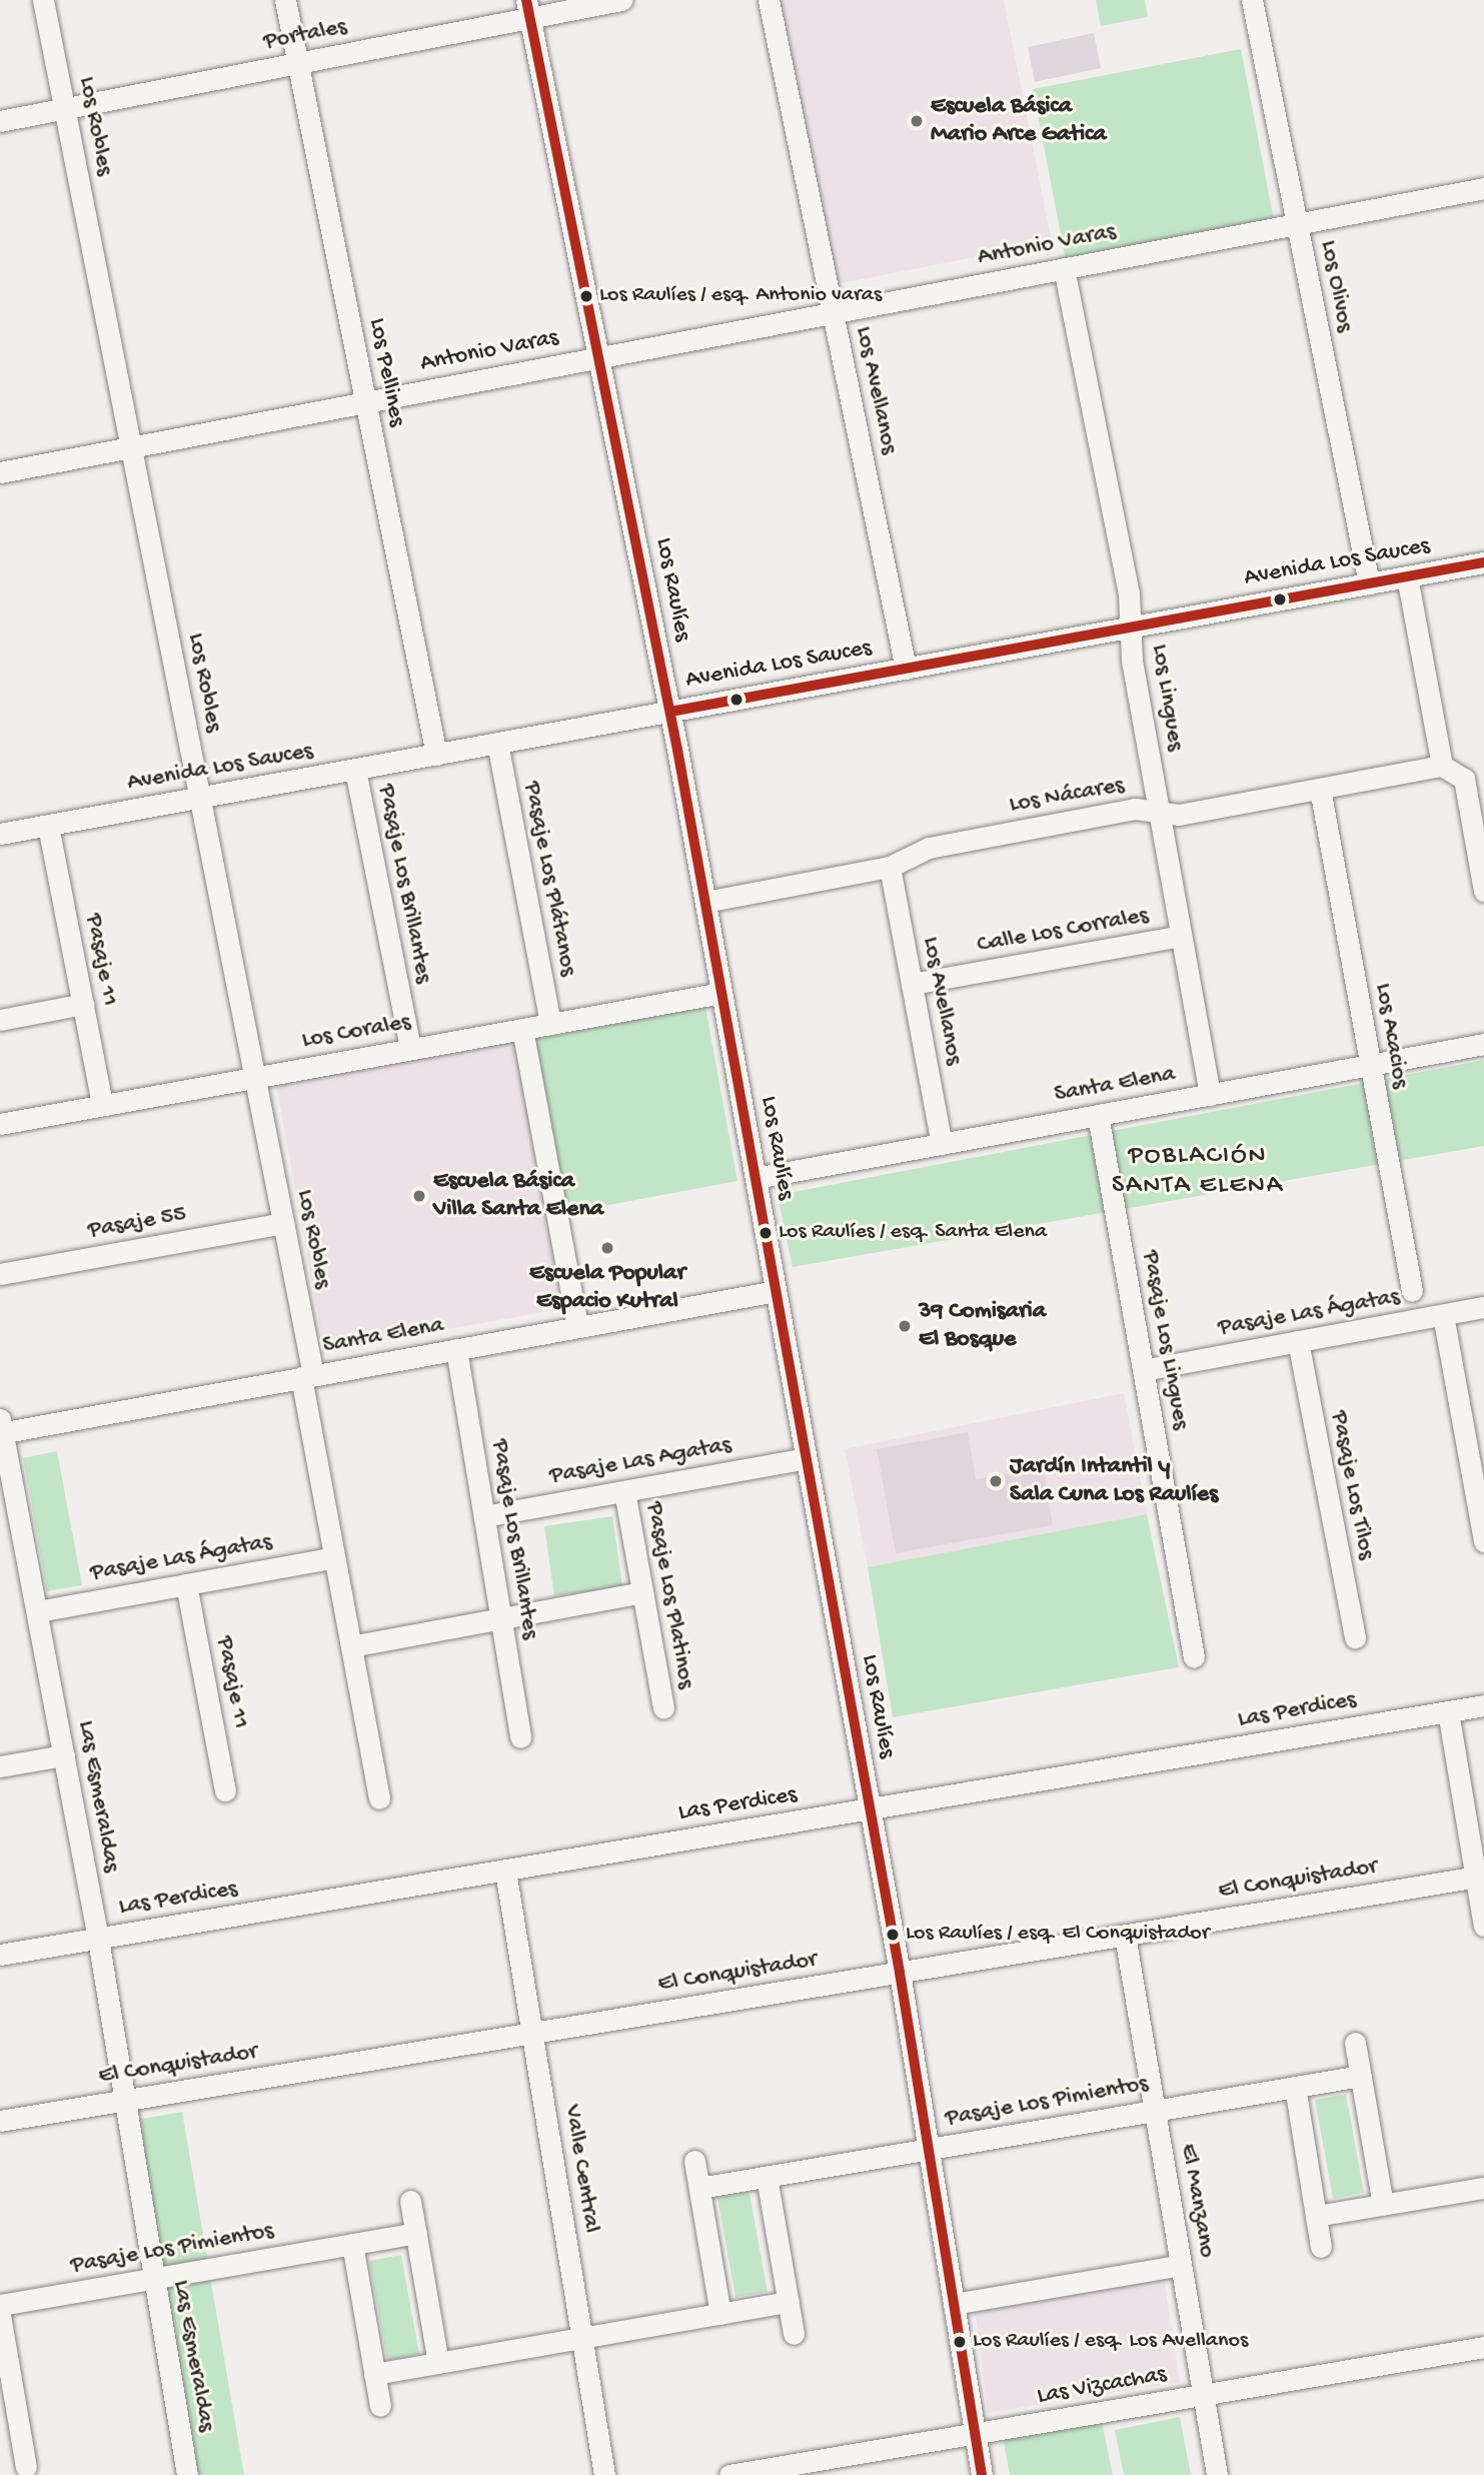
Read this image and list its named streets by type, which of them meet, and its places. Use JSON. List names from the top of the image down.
{
  "streets": {
    "street": [
      "Portales",
      "Los Robles",
      "Antonio Varas",
      "Los Olivos",
      "Los Pellines",
      "Los Avellanos",
      "Avenida Los Sauces",
      "Los Raulíes",
      "Los Lingues",
      "Los Nácares",
      "Pasaje Los Plátanos",
      "Pasaje Los Brillantes",
      "Calle Los Corrales",
      "Pasaje 11",
      "Los Corales",
      "Los Acacios",
      "Santa Elena",
      "Pasaje 55",
      "Pasaje Las Ágatas",
      "Pasaje Los Lingues",
      "Pasaje Las Agatas",
      "Pasaje Los Tilos",
      "Pasaje Los Platinos",
      "Las Perdices",
      "Las Esmeraldas",
      "El Conquistador",
      "Pasaje Los Pimientos",
      "Valle Central",
      "El Manzano",
      "Las Vizcachas"
    ]
  },
  "crossings": [
    ["Portales", "Los Robles"],
    ["Portales", "Los Pellines"],
    ["Portales", "Los Raulíes"],
    ["Los Robles", "Antonio Varas"],
    ["Los Robles", "Avenida Los Sauces"],
    ["Los Robles", "Los Corales"],
    ["Los Robles", "Santa Elena"],
    ["Los Robles", "Pasaje 55"],
    ["Los Robles", "Pasaje Las Ágatas"],
    ["Antonio Varas", "Los Olivos"],
    ["Antonio Varas", "Los Pellines"],
    ["Antonio Varas", "Los Avellanos"],
    ["Antonio Varas", "Los Raulíes"],
    ["Antonio Varas", "Los Lingues"],
    ["Los Olivos", "Avenida Los Sauces"],
    ["Los Pellines", "Avenida Los Sauces"],
    ["Los Avellanos", "Avenida Los Sauces"],
    ["Los Avellanos", "Los Nácares"],
    ["Los Avellanos", "Calle Los Corrales"],
    ["Los Avellanos", "Santa Elena"],
    ["Avenida Los Sauces", "Los Raulíes"],
    ["Avenida Los Sauces", "Los Lingues"],
    ["Avenida Los Sauces", "Pasaje Los Plátanos"],
    ["Avenida Los Sauces", "Pasaje Los Brillantes"],
    ["Avenida Los Sauces", "Pasaje 11"],
    ["Los Raulíes", "Los Nácares"],
    ["Los Raulíes", "Los Corales"],
    ["Los Raulíes", "Santa Elena"],
    ["Los Raulíes", "Pasaje Las Agatas"],
    ["Los Raulíes", "Las Perdices"],
    ["Los Raulíes", "El Conquistador"],
    ["Los Raulíes", "Pasaje Los Pimientos"],
    ["Los Raulíes", "Las Vizcachas"],
    ["Los Lingues", "Los Nácares"],
    ["Los Lingues", "Calle Los Corrales"],
    ["Los Lingues", "Santa Elena"],
    ["Los Nácares", "Los Acacios"],
    ["Pasaje Los Plátanos", "Los Corales"],
    ["Pasaje Los Brillantes", "Los Corales"],
    ["Pasaje Los Brillantes", "Santa Elena"],
    ["Pasaje Los Brillantes", "Pasaje Las Agatas"],
    ["Pasaje 11", "Los Corales"],
    ["Pasaje 11", "Pasaje Las Ágatas"],
    ["Los Acacios", "Santa Elena"],
    ["Santa Elena", "Pasaje Los Lingues"],
    ["Santa Elena", "Las Esmeraldas"],
    ["Pasaje Las Ágatas", "Pasaje Los Lingues"],
    ["Pasaje Las Ágatas", "Pasaje Los Tilos"],
    ["Pasaje Las Ágatas", "Las Esmeraldas"],
    ["Pasaje Las Agatas", "Pasaje Los Platinos"],
    ["Las Perdices", "Las Esmeraldas"],
    ["Las Perdices", "Valle Central"],
    ["Las Esmeraldas", "El Conquistador"],
    ["Las Esmeraldas", "Pasaje Los Pimientos"],
    ["El Conquistador", "Valle Central"],
    ["El Conquistador", "El Manzano"],
    ["Pasaje Los Pimientos", "El Manzano"],
    ["El Manzano", "Las Vizcachas"]
  ],
  "districts": ["POBLACIÓN SANTA ELENA"],
  "places": [
    "Escuela Básica Mario Arce Gatica",
    "Los Raulíes / esq. Antonio varas",
    "Escuela Básica Villa Santa Elena",
    "Los Raulíes / esq. Santa Elena",
    "Escuela Popular Espacio Kutral",
    "39 Comisaria El Bosque",
    "Jardín Intantil y Sala Cuna Los Raulíes",
    "Los Raulíes / esq. El Conquistador",
    "Los Raulíes / esq. Los Avellanos"
  ]
}
